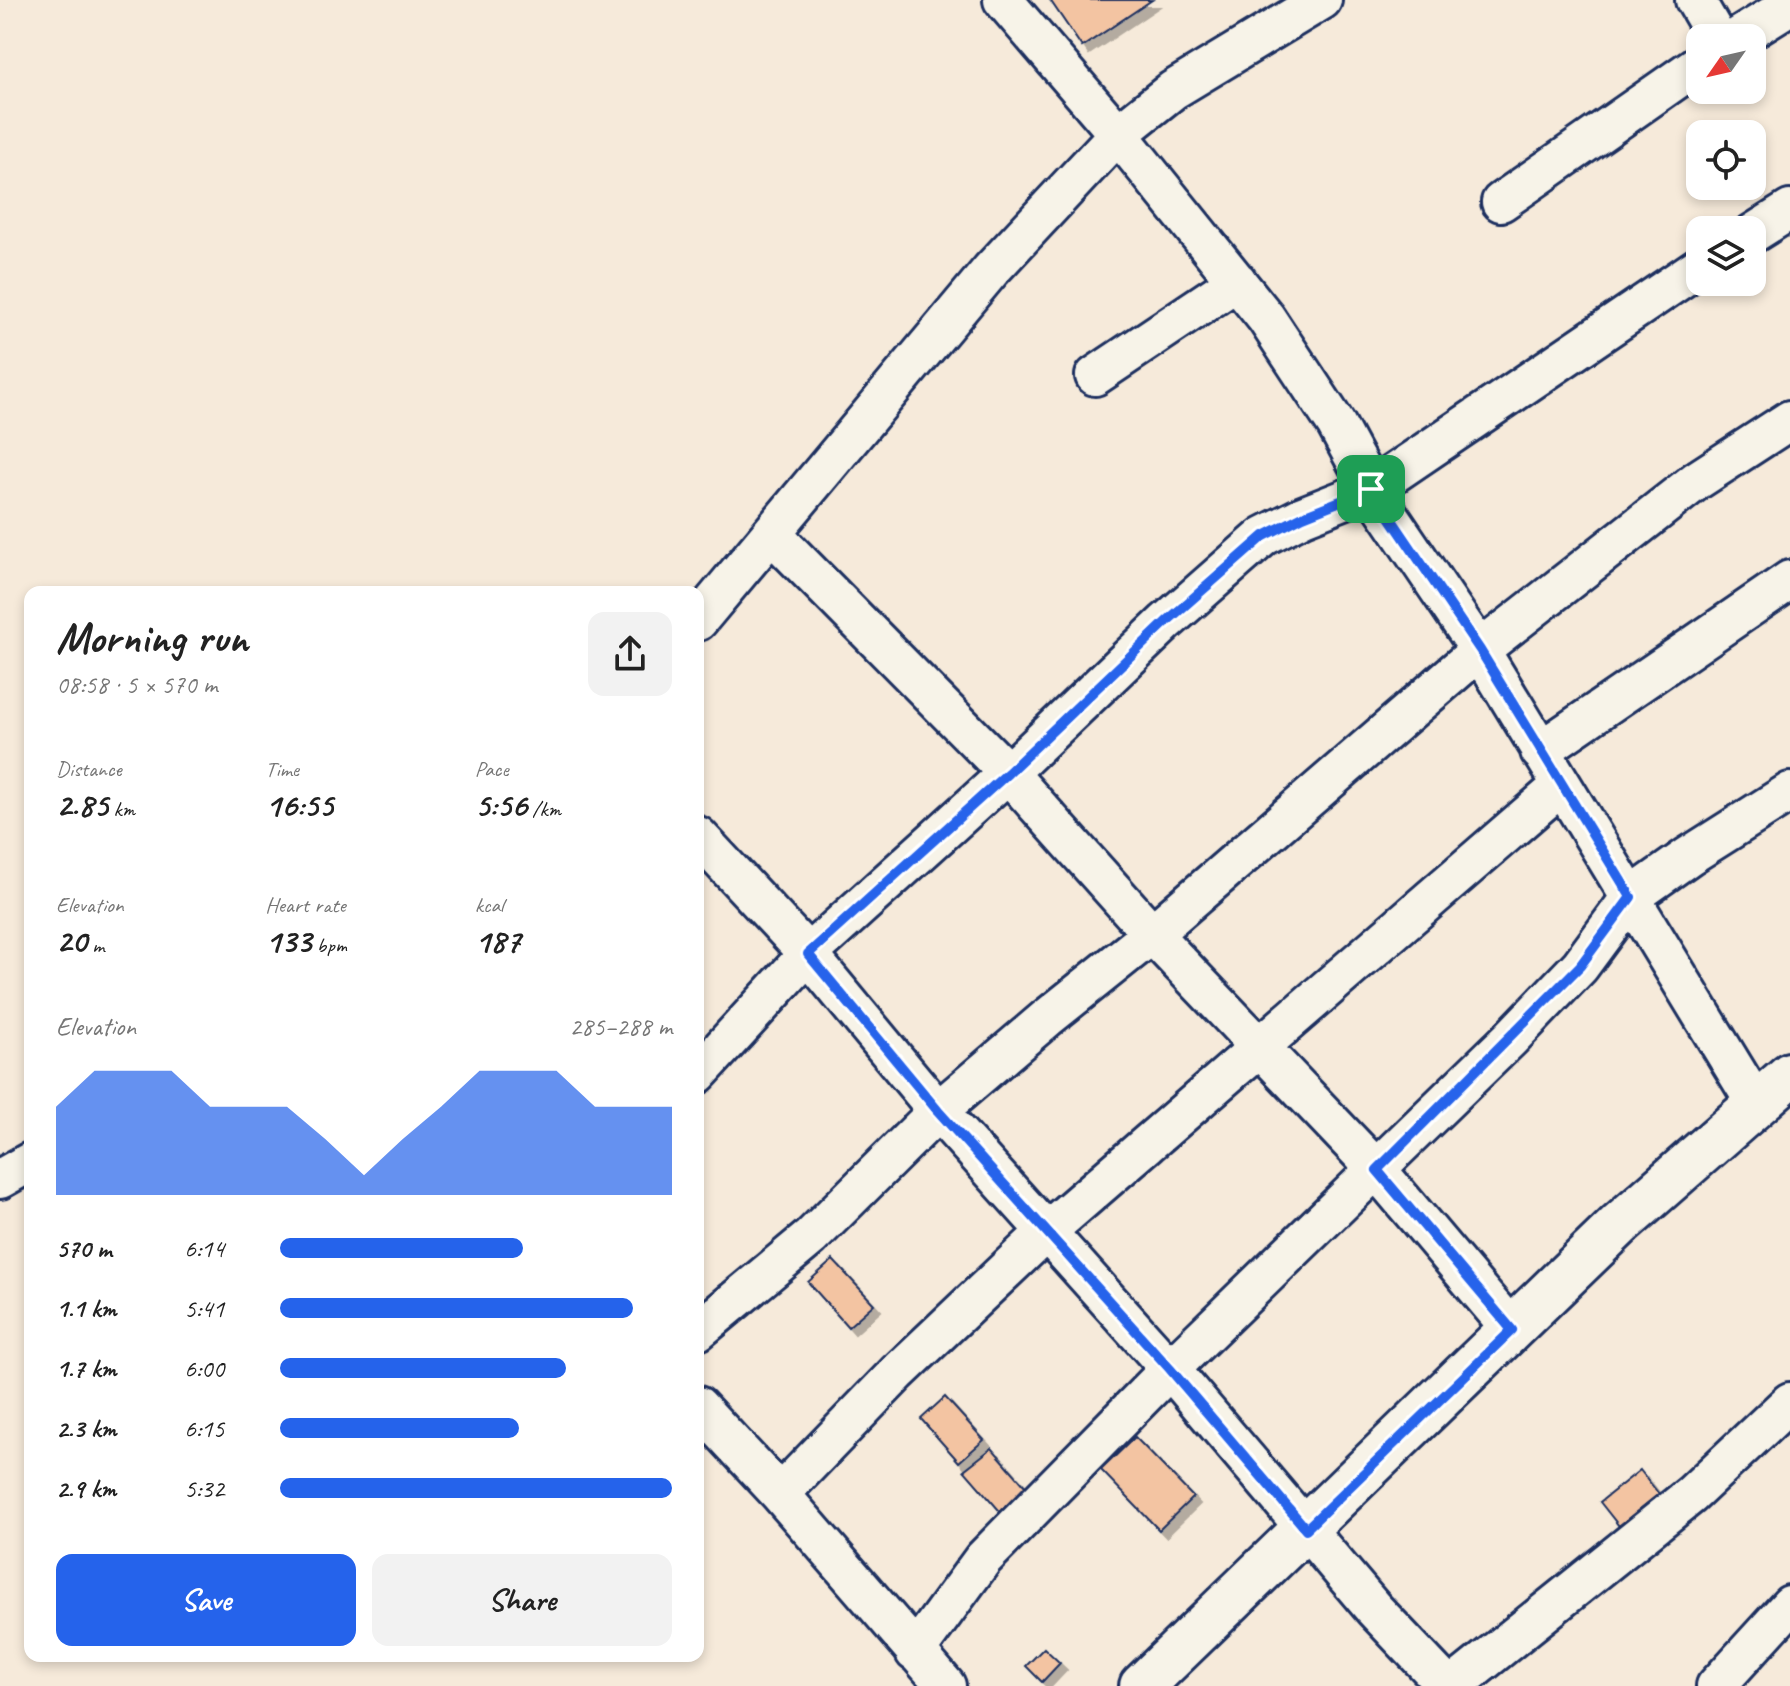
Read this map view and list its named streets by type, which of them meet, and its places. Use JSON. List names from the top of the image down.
{
  "north": "bottom left",
  "page": {
    "heading": ["Morning run", "08:58 · 5 × 570 m"],
    "stats": [
      ["Distance", "2.85 km"],
      ["Time", "16:55"],
      ["Pace", "5:56 /km"],
      ["Elevation", "20 m"],
      ["Heart rate", "133 bpm"],
      ["kcal", "187"]
    ],
    "chart": ["Elevation", "285–288 m"],
    "list": [
      {
        "name": "570 m",
        "note": "6:14"
      },
      {
        "name": "1.1 km",
        "note": "5:41"
      },
      {
        "name": "1.7 km",
        "note": "6:00"
      },
      {
        "name": "2.3 km",
        "note": "6:15"
      },
      {
        "name": "2.9 km",
        "note": "5:32"
      }
    ],
    "buttons": ["Save", "Share"]
  }
}
